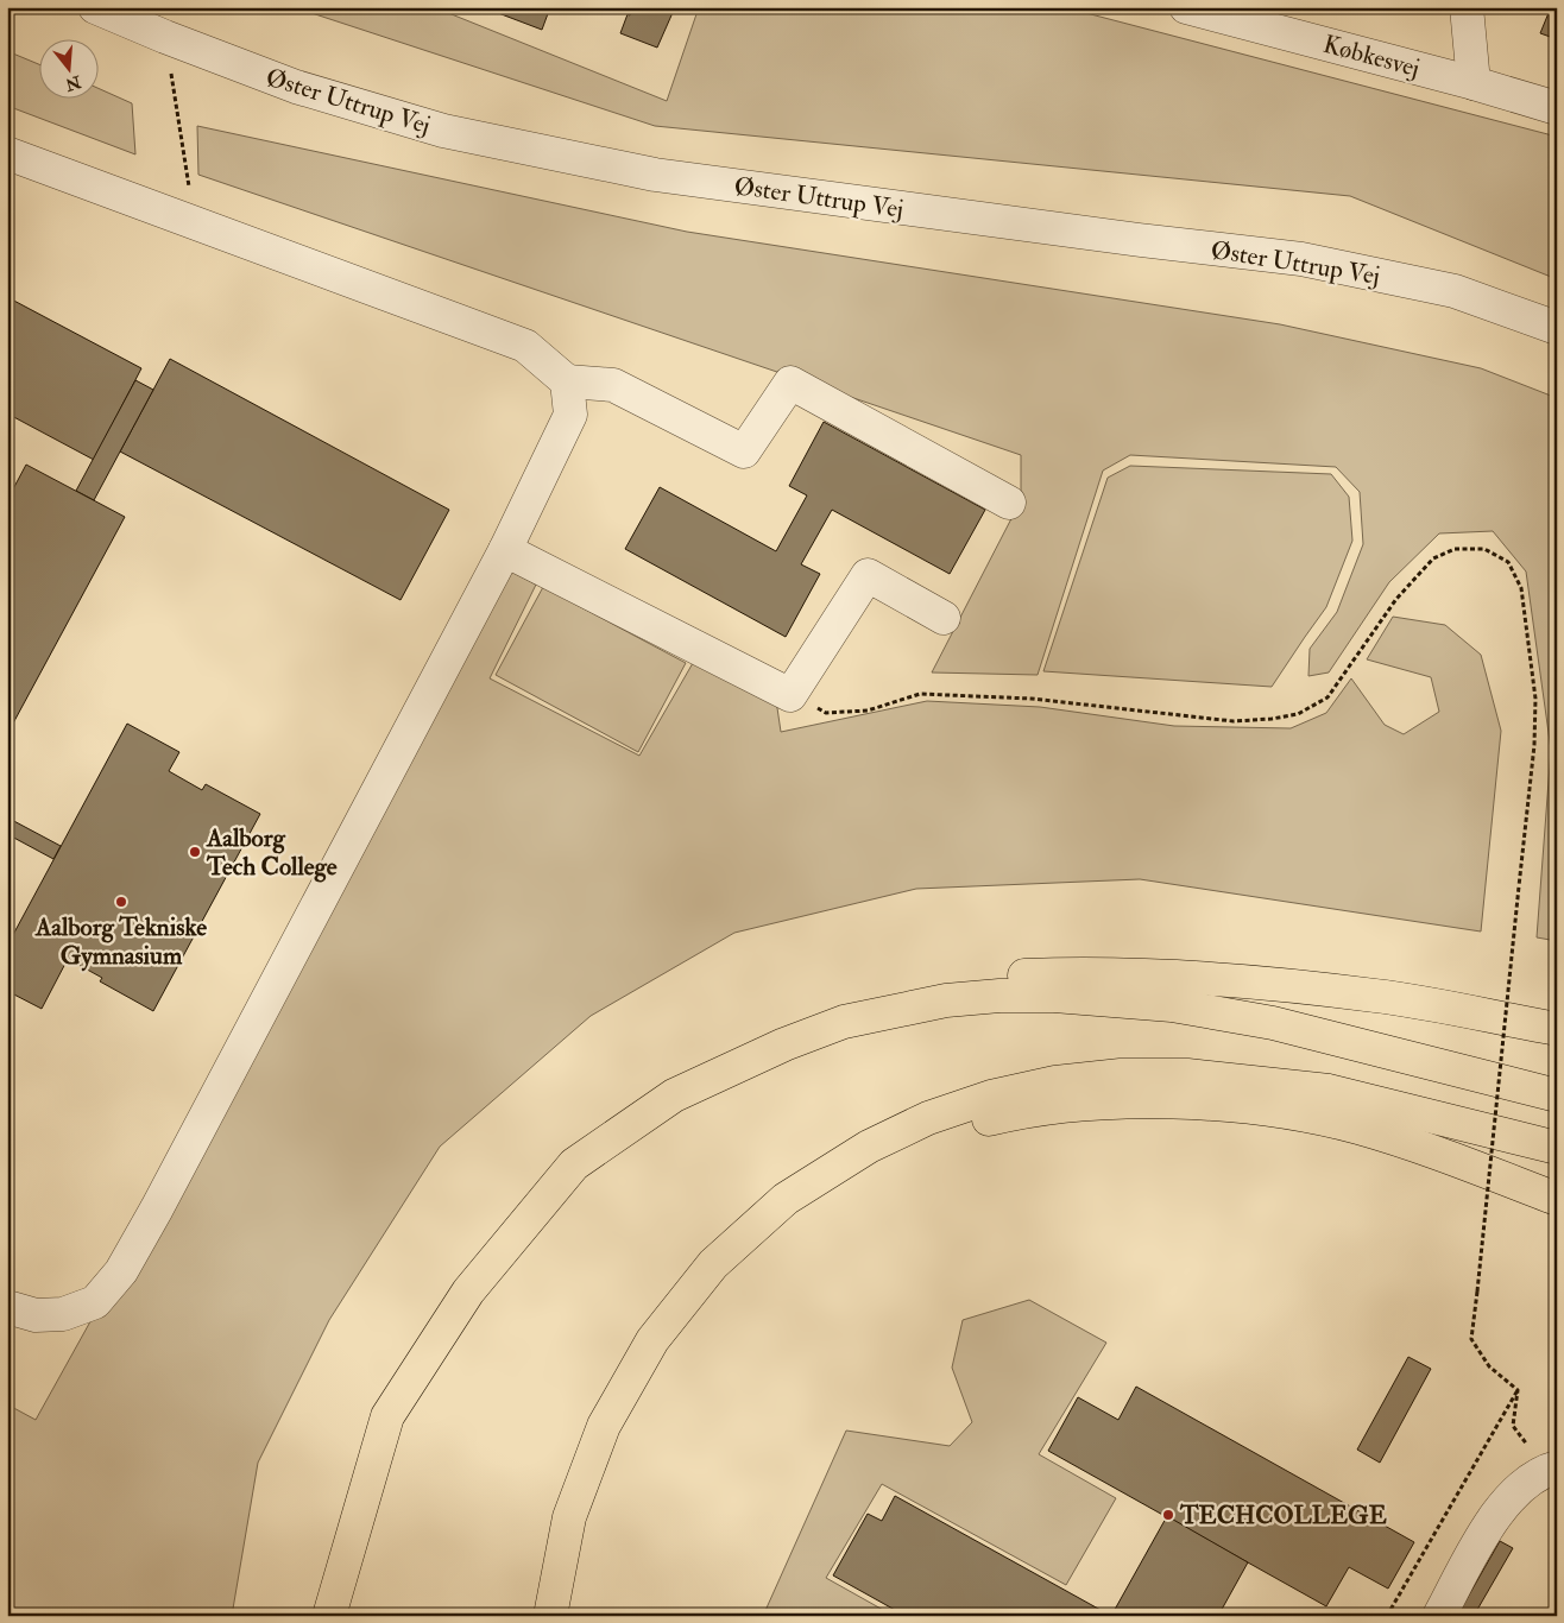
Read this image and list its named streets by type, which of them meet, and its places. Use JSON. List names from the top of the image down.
{
  "streets": {
    "street": ["Købkesvej", "Øster Uttrup Vej"]
  },
  "places": ["Aalborg Tech College", "Aalborg Tekniske Gymnasium", "TECHCOLLEGE"],
  "north": "bottom"
}
